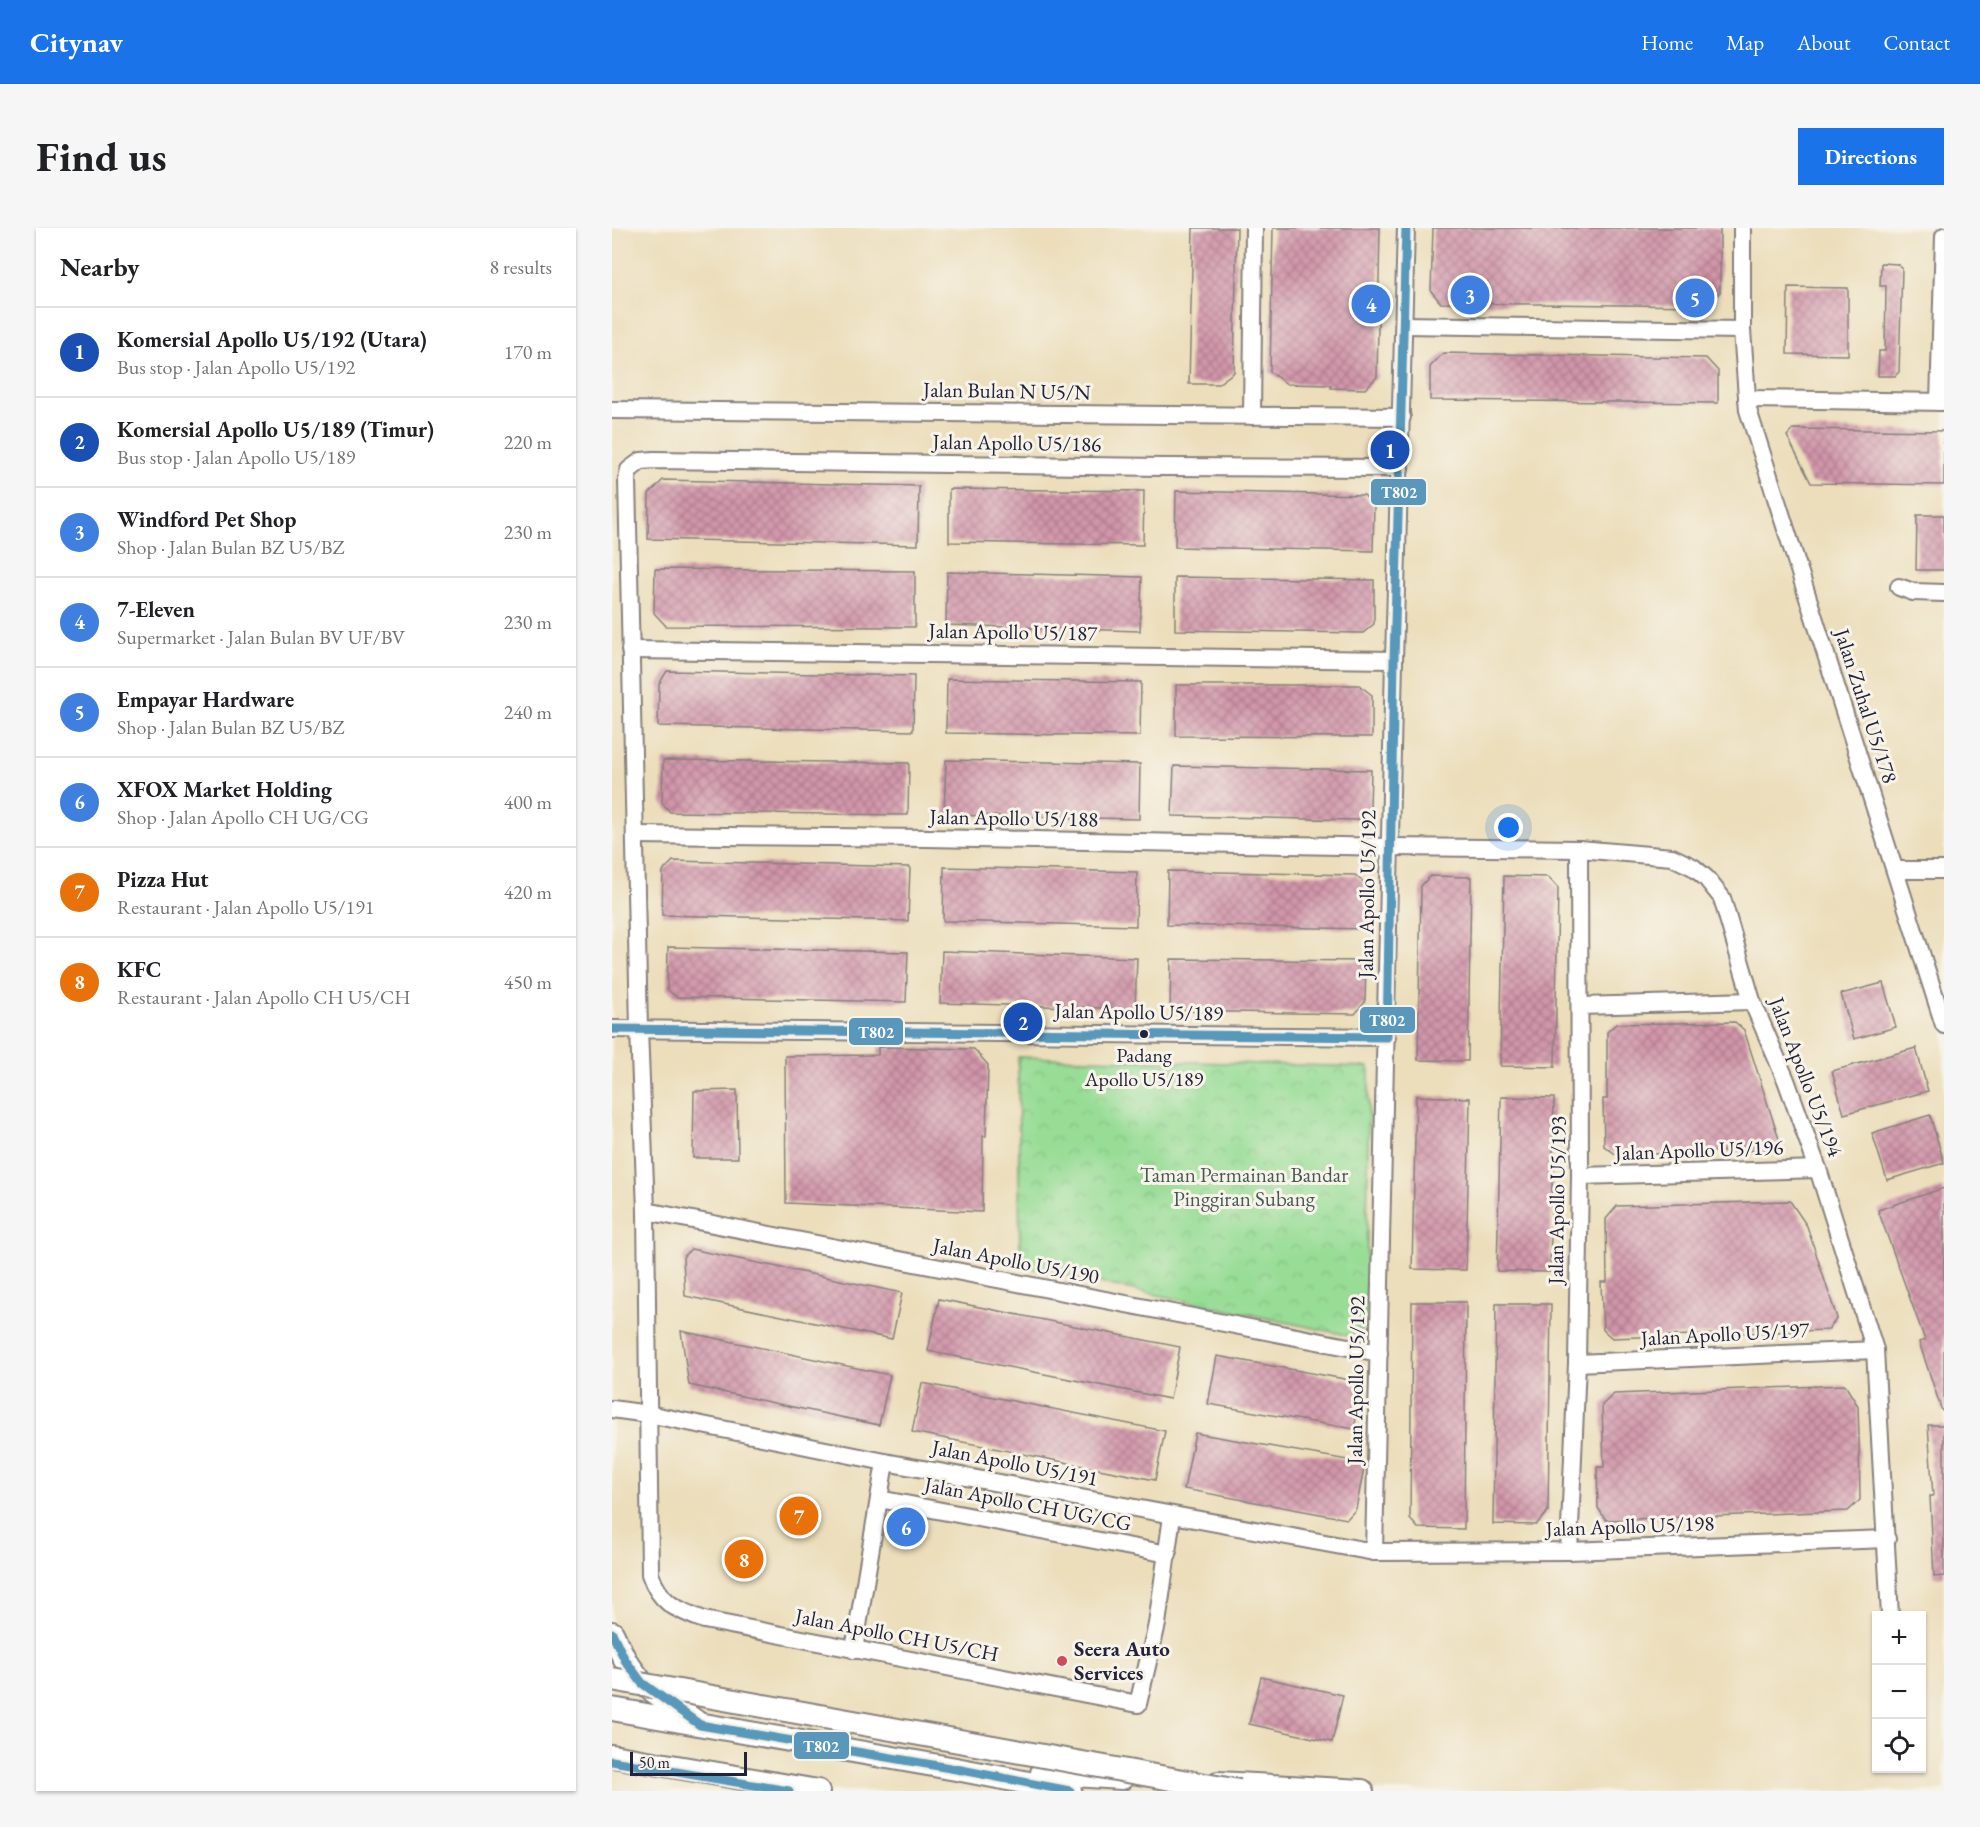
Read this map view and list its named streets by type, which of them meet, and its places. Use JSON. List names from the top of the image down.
{
  "streets": {
    "street": [
      "Jalan Bulan N U5/N",
      "Jalan Apollo U5/186",
      "Jalan Apollo U5/187",
      "Jalan Zuhal U5/178",
      "Jalan Apollo U5/188",
      "Jalan Apollo U5/192",
      "Jalan Apollo U5/189",
      "Jalan Apollo U5/194",
      "Jalan Apollo U5/196",
      "Jalan Apollo U5/193",
      "Jalan Apollo U5/190",
      "Jalan Apollo U5/197",
      "Jalan Apollo U5/191",
      "Jalan Apollo CH UG/CG",
      "Jalan Apollo U5/198",
      "Jalan Apollo CH U5/CH"
    ]
  },
  "crossings": [
    ["Jalan Bulan N U5/N", "Jalan Apollo U5/192"],
    ["Jalan Apollo U5/186", "Jalan Apollo U5/187"],
    ["Jalan Apollo U5/186", "Jalan Apollo U5/192"],
    ["Jalan Apollo U5/187", "Jalan Apollo U5/192"],
    ["Jalan Apollo U5/188", "Jalan Apollo U5/192"],
    ["Jalan Apollo U5/188", "Jalan Apollo U5/194"],
    ["Jalan Apollo U5/192", "Jalan Apollo U5/189"],
    ["Jalan Apollo U5/192", "Jalan Apollo U5/194"],
    ["Jalan Apollo U5/192", "Jalan Apollo U5/190"],
    ["Jalan Apollo U5/192", "Jalan Apollo U5/191"],
    ["Jalan Apollo U5/192", "Jalan Apollo U5/198"],
    ["Jalan Apollo U5/194", "Jalan Apollo U5/196"],
    ["Jalan Apollo U5/194", "Jalan Apollo U5/193"],
    ["Jalan Apollo U5/194", "Jalan Apollo U5/197"],
    ["Jalan Apollo U5/194", "Jalan Apollo U5/198"],
    ["Jalan Apollo U5/196", "Jalan Apollo U5/193"],
    ["Jalan Apollo U5/193", "Jalan Apollo U5/197"],
    ["Jalan Apollo U5/193", "Jalan Apollo U5/198"],
    ["Jalan Apollo U5/191", "Jalan Apollo U5/198"],
    ["Jalan Apollo U5/191", "Jalan Apollo CH U5/CH"],
    ["Jalan Apollo CH UG/CG", "Jalan Apollo CH U5/CH"]
  ],
  "parks": ["Taman Permainan Bandar Pinggiran Subang"],
  "places": ["Padang Apollo U5/189", "Seera Auto Services"],
  "lines": ["transit line T802"],
  "scale_bar": "50 m",
  "page": {
    "header": "Citynav",
    "nav": [
      "Home",
      "Map",
      "About",
      "Contact"
    ],
    "buttons": "Directions",
    "title": "Find us",
    "heading": ["Nearby", "8 results"],
    "pins": [
      "3",
      "5",
      "4",
      "1",
      "2",
      "7",
      "6",
      "8"
    ],
    "list": [
      {
        "mark": "1",
        "name": "Komersial Apollo U5/192 (Utara)",
        "note": "Bus stop · Jalan Apollo U5/192",
        "value": "170 m"
      },
      {
        "mark": "2",
        "name": "Komersial Apollo U5/189 (Timur)",
        "note": "Bus stop · Jalan Apollo U5/189",
        "value": "220 m"
      },
      {
        "mark": "3",
        "name": "Windford Pet Shop",
        "note": "Shop · Jalan Bulan BZ U5/BZ",
        "value": "230 m"
      },
      {
        "mark": "4",
        "name": "7-Eleven",
        "note": "Supermarket · Jalan Bulan BV UF/BV",
        "value": "230 m"
      },
      {
        "mark": "5",
        "name": "Empayar Hardware",
        "note": "Shop · Jalan Bulan BZ U5/BZ",
        "value": "240 m"
      },
      {
        "mark": "6",
        "name": "XFOX Market Holding",
        "note": "Shop · Jalan Apollo CH UG/CG",
        "value": "400 m"
      },
      {
        "mark": "7",
        "name": "Pizza Hut",
        "note": "Restaurant · Jalan Apollo U5/191",
        "value": "420 m"
      },
      {
        "mark": "8",
        "name": "KFC",
        "note": "Restaurant · Jalan Apollo CH U5/CH",
        "value": "450 m"
      }
    ],
    "map_buttons": ["+", "−"],
    "scale": "50 m"
  }
}
